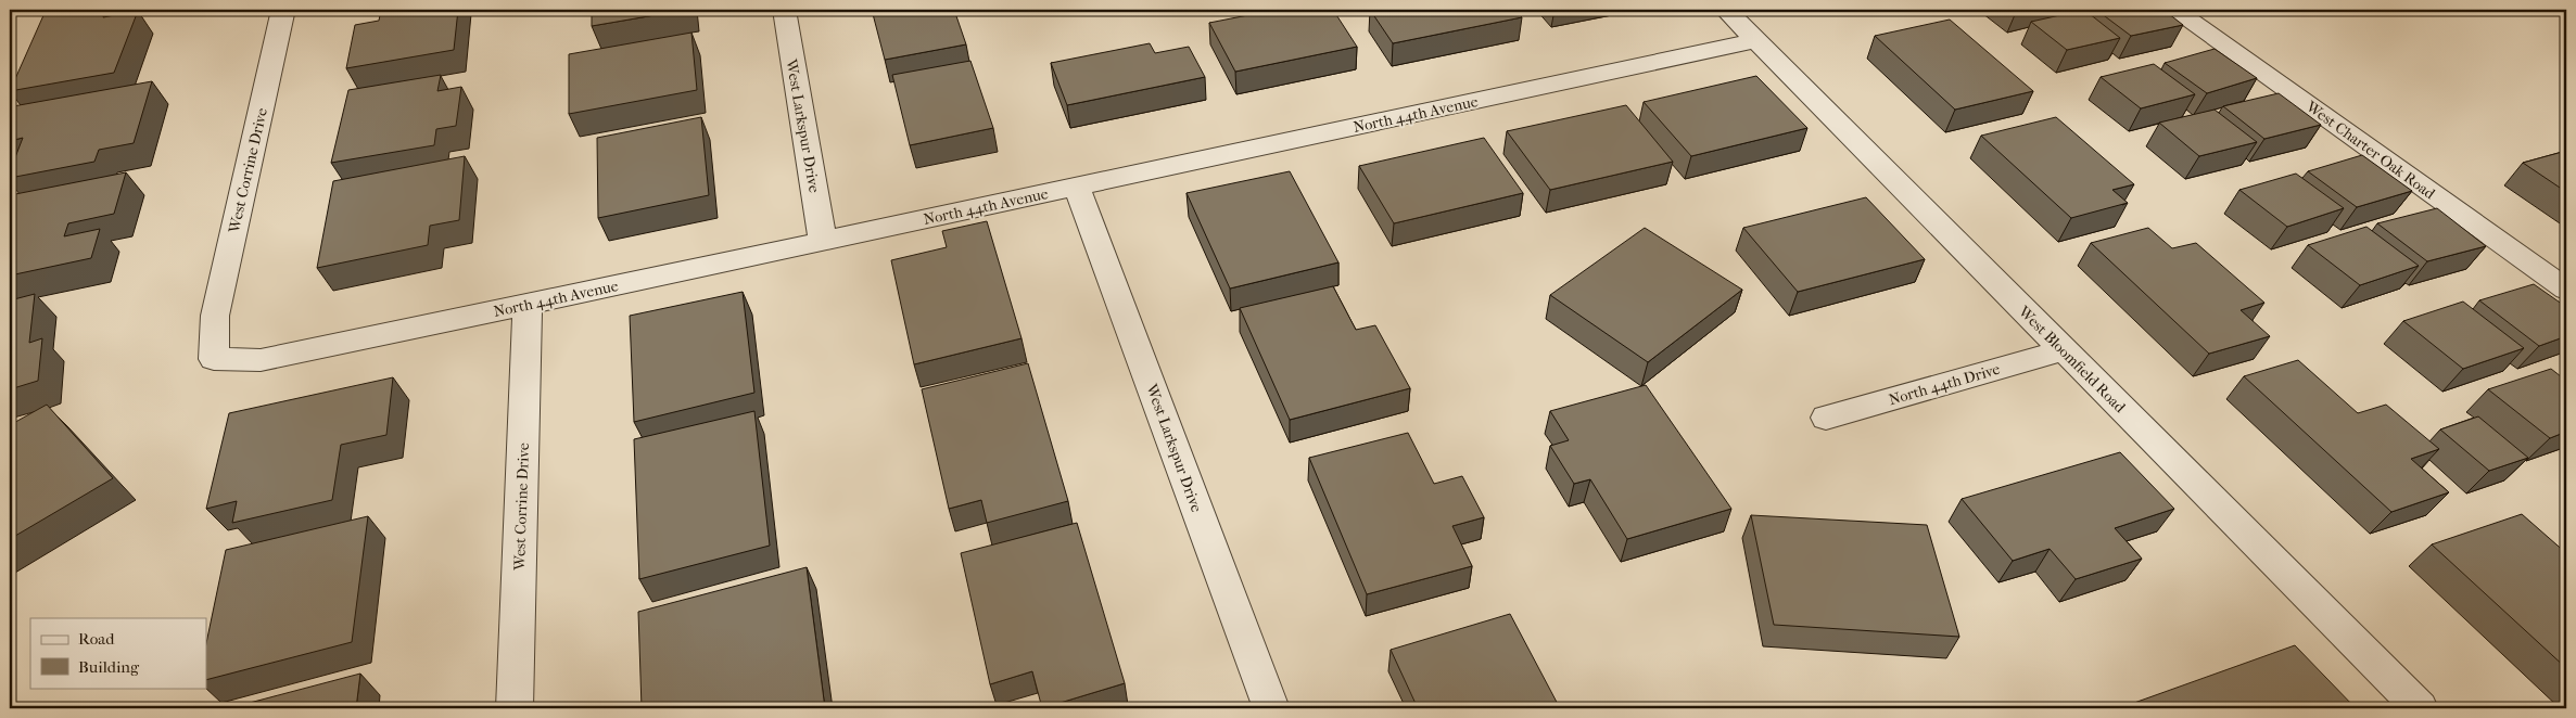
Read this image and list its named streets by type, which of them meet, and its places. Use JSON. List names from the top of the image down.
{
  "streets": {
    "street": [
      "North 44th Avenue",
      "West Larkspur Drive",
      "West Charter Oak Road",
      "West Corrine Drive",
      "West Bloomfield Road",
      "North 44th Drive"
    ]
  },
  "crossings": [
    ["North 44th Avenue", "West Larkspur Drive"],
    ["North 44th Avenue", "West Corrine Drive"],
    ["North 44th Avenue", "West Bloomfield Road"],
    ["West Bloomfield Road", "North 44th Drive"]
  ],
  "legend": ["Road", "Building"]
}
